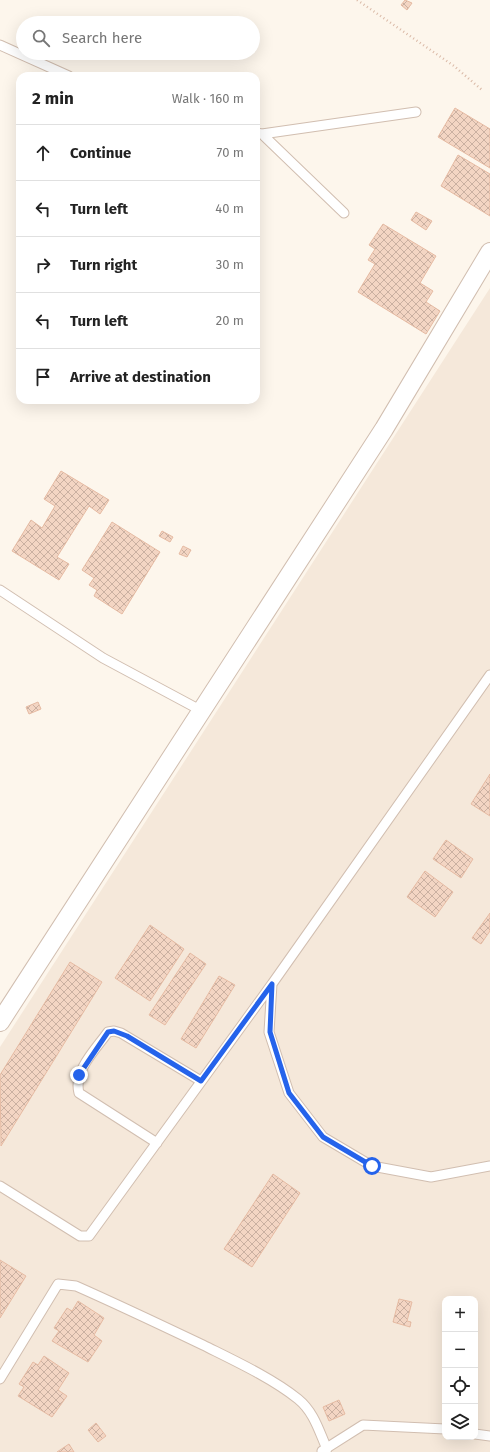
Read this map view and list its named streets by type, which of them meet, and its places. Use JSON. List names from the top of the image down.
{
  "page": {
    "search": "Search here",
    "heading": ["2 min", "Walk · 160 m"],
    "list": [
      ["Continue", "70 m"],
      ["Turn left", "40 m"],
      ["Turn right", "30 m"],
      ["Turn left", "20 m"],
      "Arrive at destination"
    ],
    "map_buttons": ["+", "−"]
  }
}
